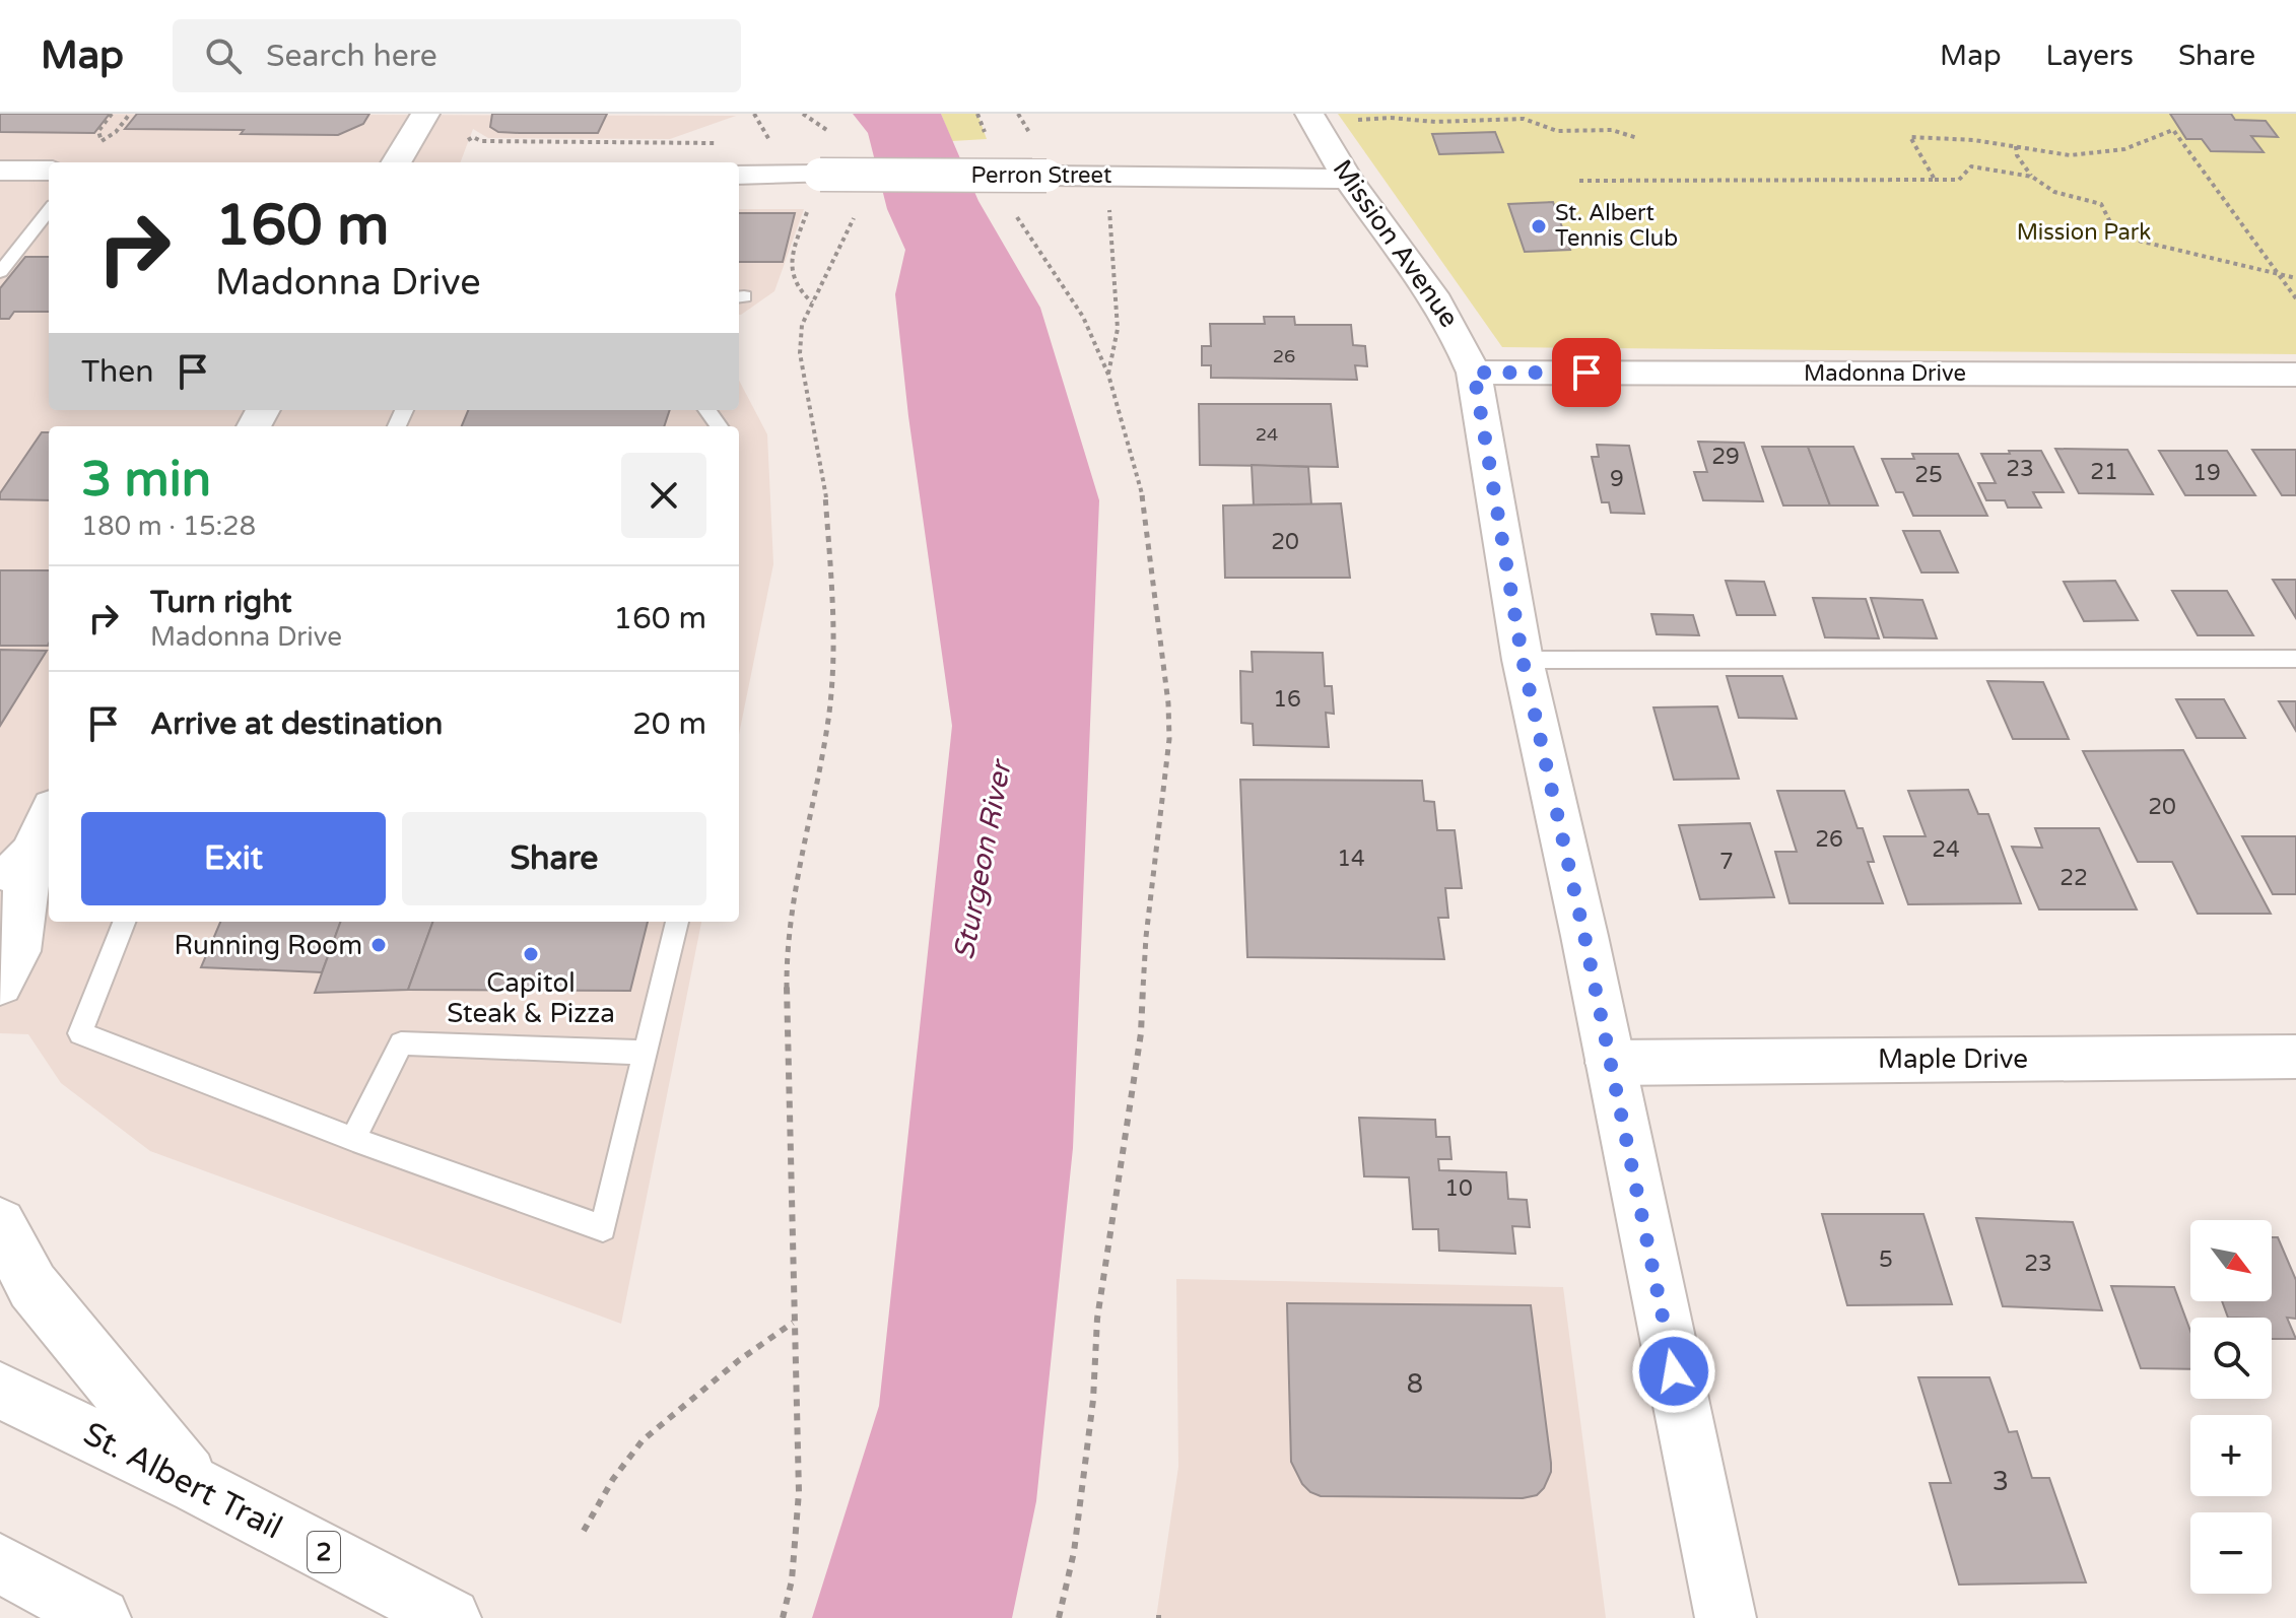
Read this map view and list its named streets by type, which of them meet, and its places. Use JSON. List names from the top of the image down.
{
  "streets": {
    "street": [
      "Perron Street",
      "Mission Avenue",
      "Madonna Drive",
      "Maple Drive",
      "St. Albert Trail",
      "2"
    ]
  },
  "crossings": [
    ["Perron Street", "Mission Avenue"],
    ["Mission Avenue", "Madonna Drive"],
    ["Mission Avenue", "Maple Drive"]
  ],
  "water": ["Sturgeon River"],
  "parks": ["Mission Park"],
  "places": ["St. Albert Tennis Club", "Running Room", "Capitol Steak & Pizza"],
  "house_numbers": [
    "26",
    "24",
    "29",
    "23",
    "21",
    "19",
    "25",
    "9",
    "20",
    "16",
    "20",
    "26",
    "24",
    "14",
    "7",
    "22",
    "10",
    "5",
    "23",
    "8",
    "3"
  ],
  "north": "bottom right",
  "page": {
    "header": "Map",
    "search": "Search here",
    "nav": ["Map", "Layers", "Share"],
    "turn": ["160 m", "Madonna Drive"],
    "then": "Then",
    "heading": ["3 min", "180 m · 15:28"],
    "list": [
      {
        "name": "Turn right",
        "note": "Madonna Drive",
        "value": "160 m"
      },
      {
        "name": "Arrive at destination",
        "value": "20 m"
      }
    ],
    "buttons": ["Exit", "Share"],
    "map_buttons": ["+", "−"]
  }
}
